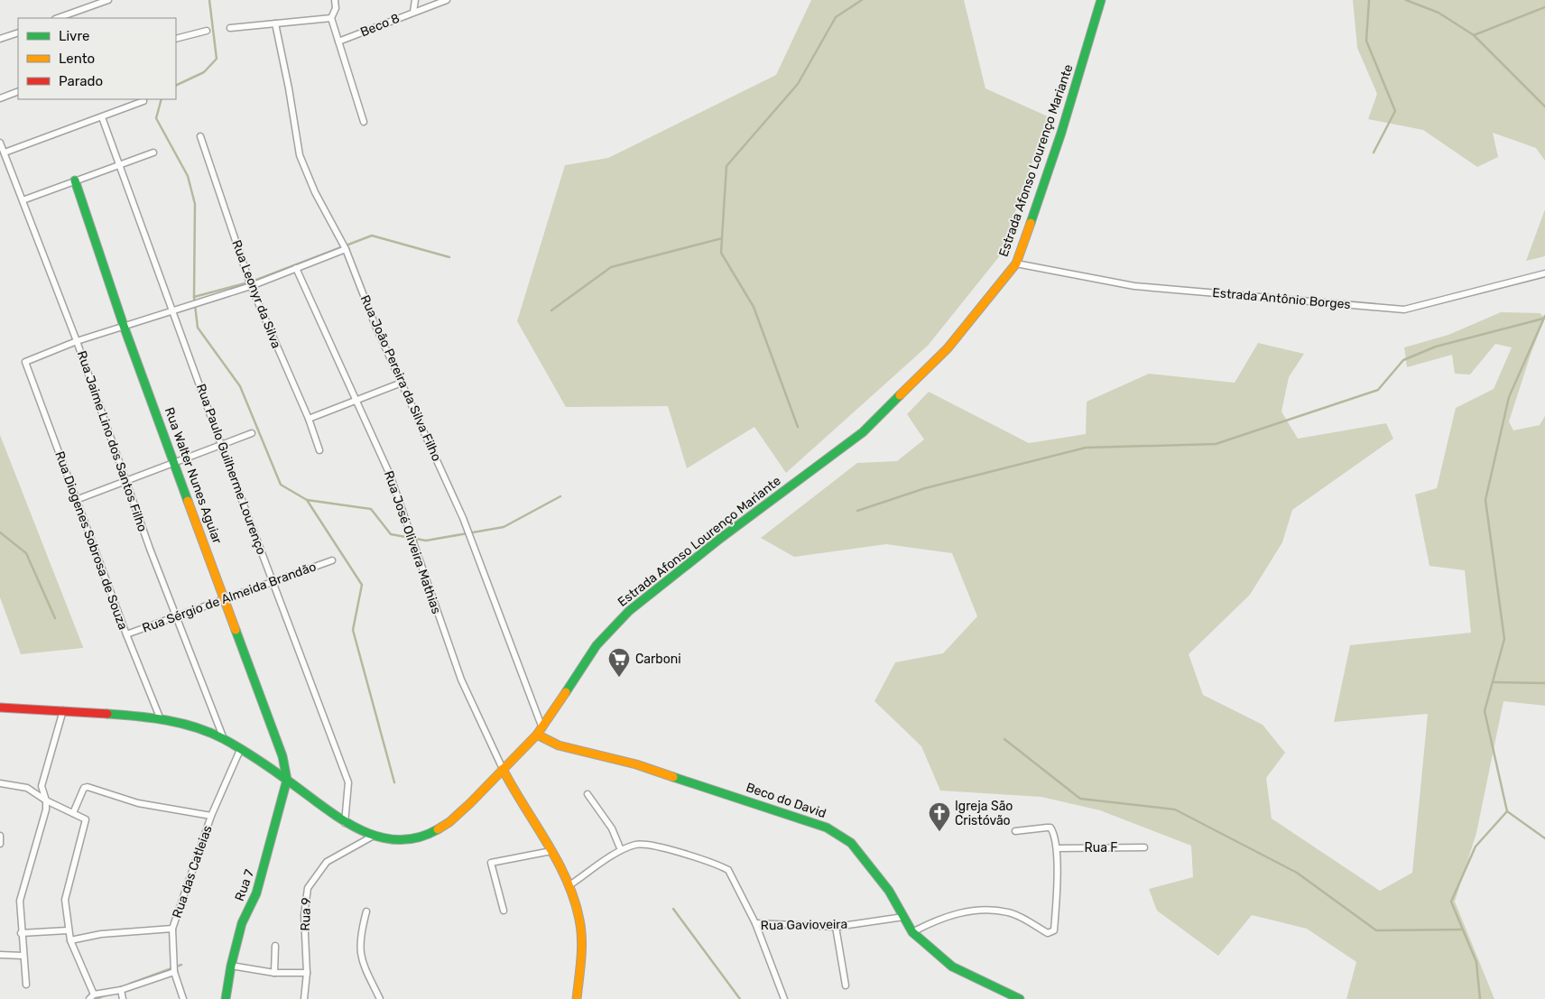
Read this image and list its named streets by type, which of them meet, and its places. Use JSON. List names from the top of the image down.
{
  "streets": {
    "main road": [
      "Estrada Afonso Lourenço Mariante",
      "Rua Walter Nunes Aguiar",
      "Beco do David",
      "Rua 7"
    ],
    "street": [
      "Beco 8",
      "Rua Leonyr da Silva",
      "Estrada Antônio Borges",
      "Rua João Pereira da Silva Filho",
      "Rua Jaime Lino dos Santos Filho",
      "Rua Paulo Guilherme Lourenço",
      "Rua Diogenes Sobrosa de Souza",
      "Rua José Oliveira Mathias",
      "Rua Sérgio de Almeida Brandão",
      "Rua F",
      "Rua das Catleias",
      "Rua 9",
      "Rua Gavioveira"
    ]
  },
  "crossings": [
    ["Estrada Afonso Lourenço Mariante", "Estrada Antônio Borges"],
    ["Estrada Afonso Lourenço Mariante", "Rua João Pereira da Silva Filho"],
    ["Estrada Afonso Lourenço Mariante", "Rua Jaime Lino dos Santos Filho"],
    ["Estrada Afonso Lourenço Mariante", "Rua Paulo Guilherme Lourenço"],
    ["Estrada Afonso Lourenço Mariante", "Rua Walter Nunes Aguiar"],
    ["Estrada Afonso Lourenço Mariante", "Rua Diogenes Sobrosa de Souza"],
    ["Estrada Afonso Lourenço Mariante", "Rua José Oliveira Mathias"],
    ["Estrada Afonso Lourenço Mariante", "Beco do David"],
    ["Estrada Afonso Lourenço Mariante", "Rua das Catleias"],
    ["Estrada Afonso Lourenço Mariante", "Rua 7"],
    ["Estrada Afonso Lourenço Mariante", "Rua 9"],
    ["Rua João Pereira da Silva Filho", "Beco do David"],
    ["Rua Jaime Lino dos Santos Filho", "Rua Diogenes Sobrosa de Souza"],
    ["Rua Jaime Lino dos Santos Filho", "Rua Sérgio de Almeida Brandão"],
    ["Rua Paulo Guilherme Lourenço", "Rua Sérgio de Almeida Brandão"],
    ["Rua Walter Nunes Aguiar", "Rua Sérgio de Almeida Brandão"],
    ["Rua Walter Nunes Aguiar", "Rua 7"],
    ["Rua Diogenes Sobrosa de Souza", "Rua Sérgio de Almeida Brandão"],
    ["Beco do David", "Rua Gavioveira"]
  ],
  "places": {
    "supermarket": ["Carboni"],
    "church": ["Igreja São Cristóvão"]
  },
  "legend": ["Livre", "Lento", "Parado"]
}
